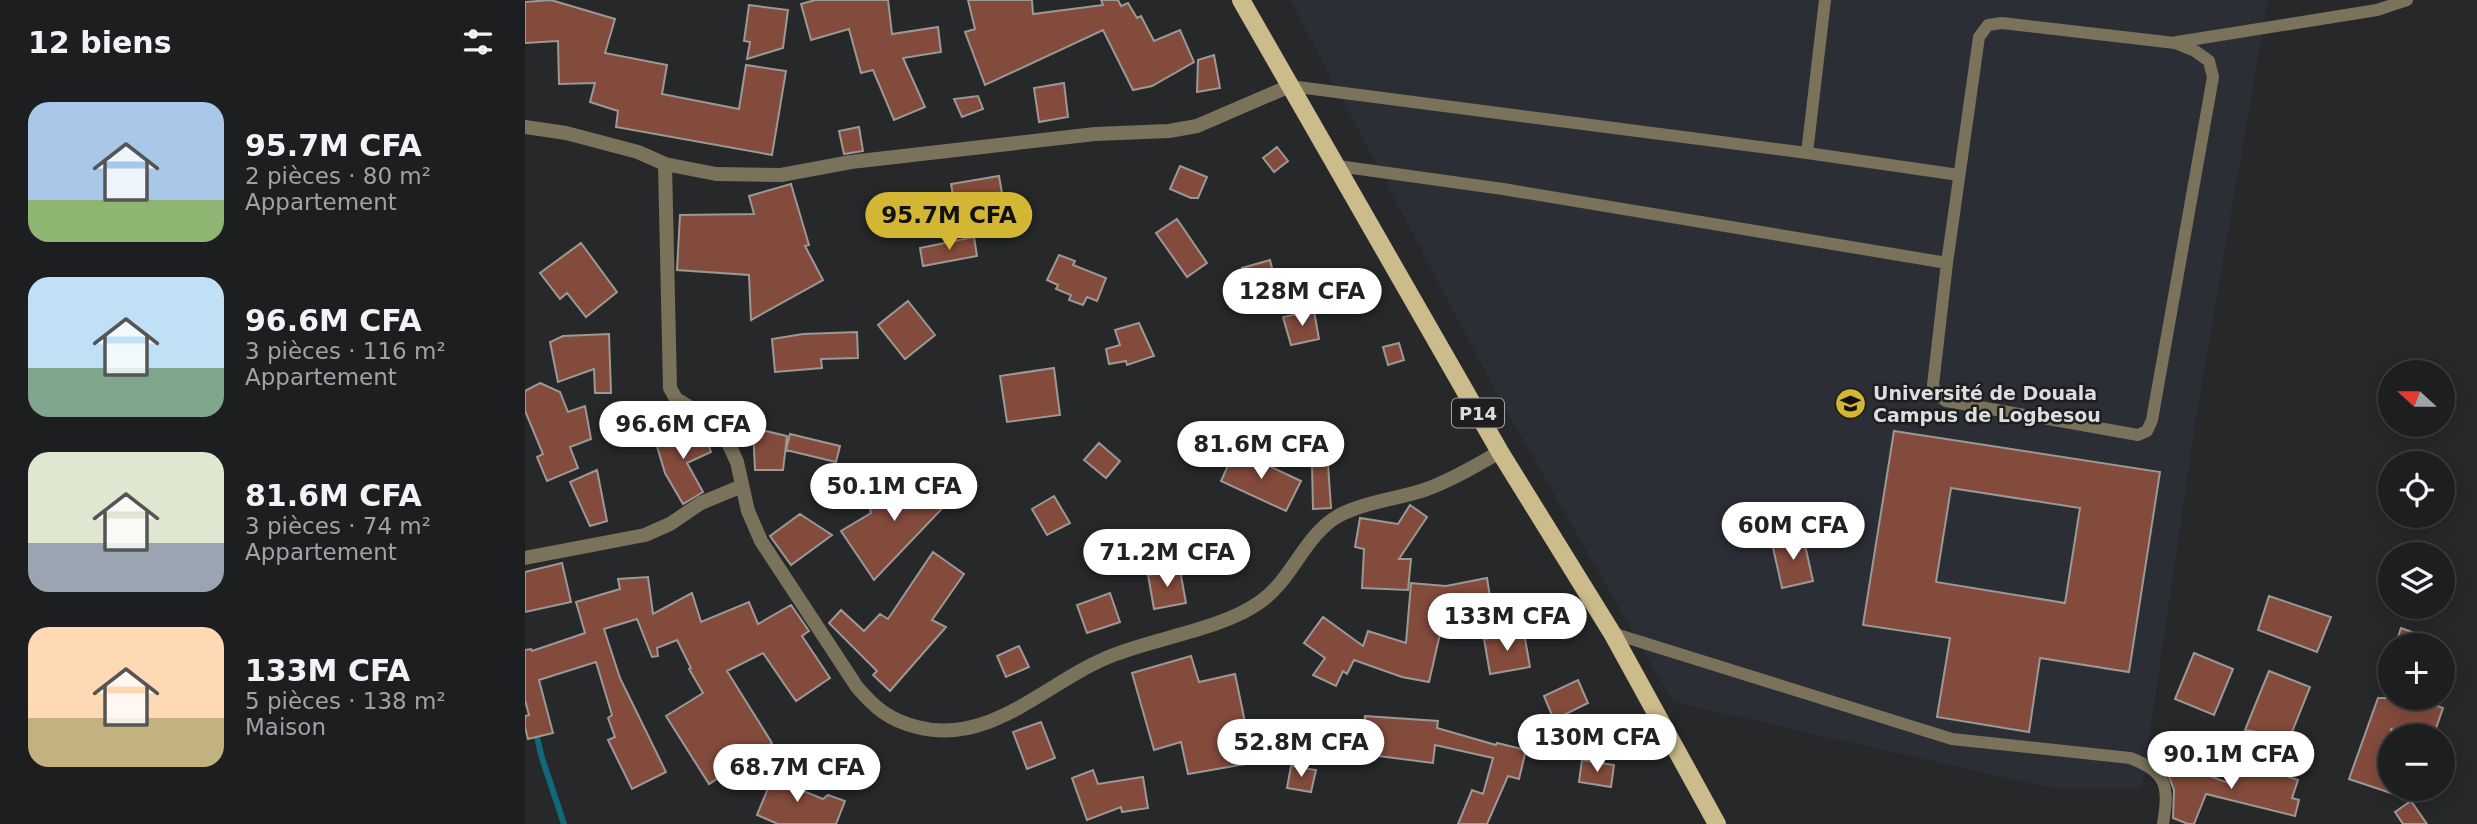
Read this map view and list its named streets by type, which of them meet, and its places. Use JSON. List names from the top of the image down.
{
  "streets": {
    "main road": ["P14"]
  },
  "places": {
    "school or university": ["Université de Douala Campus de Logbesou"]
  },
  "north": "left",
  "page": {
    "heading": "12 biens",
    "list": [
      {
        "name": "95.7M CFA",
        "note": "2 pièces · 80 m² · Appartement"
      },
      {
        "name": "96.6M CFA",
        "note": "3 pièces · 116 m² · Appartement"
      },
      {
        "name": "81.6M CFA",
        "note": "3 pièces · 74 m² · Appartement"
      },
      {
        "name": "133M CFA",
        "note": "5 pièces · 138 m² · Maison"
      }
    ],
    "price": [
      "95.7M CFA",
      "128M CFA",
      "96.6M CFA",
      "81.6M CFA",
      "50.1M CFA",
      "60M CFA",
      "71.2M CFA",
      "133M CFA",
      "130M CFA",
      "52.8M CFA",
      "90.1M CFA",
      "68.7M CFA"
    ],
    "map_buttons": ["+", "−"]
  }
}
